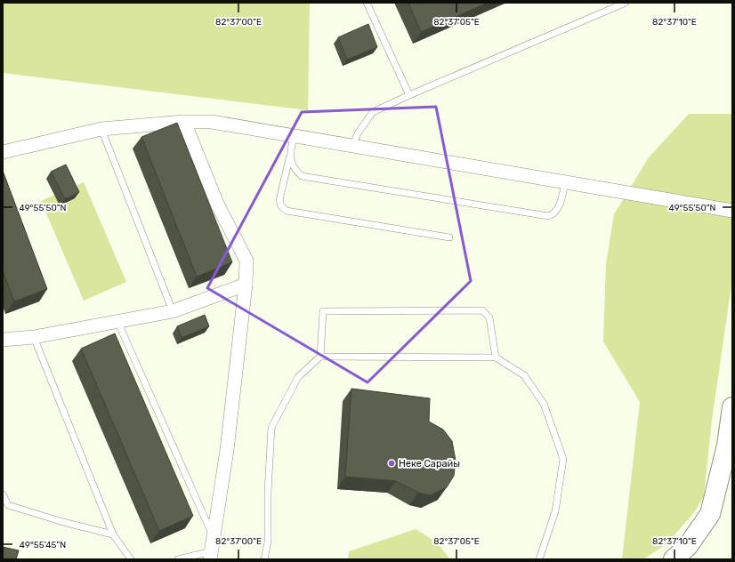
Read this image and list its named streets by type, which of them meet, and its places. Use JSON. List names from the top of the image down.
{
  "places": ["Неке Сарайы"],
  "coordinates": [
    "82°37'00\"E",
    "82°37'05\"E",
    "82°37'10\"E",
    "49°55'50\"N",
    "49°55'45\"N"
  ]
}
